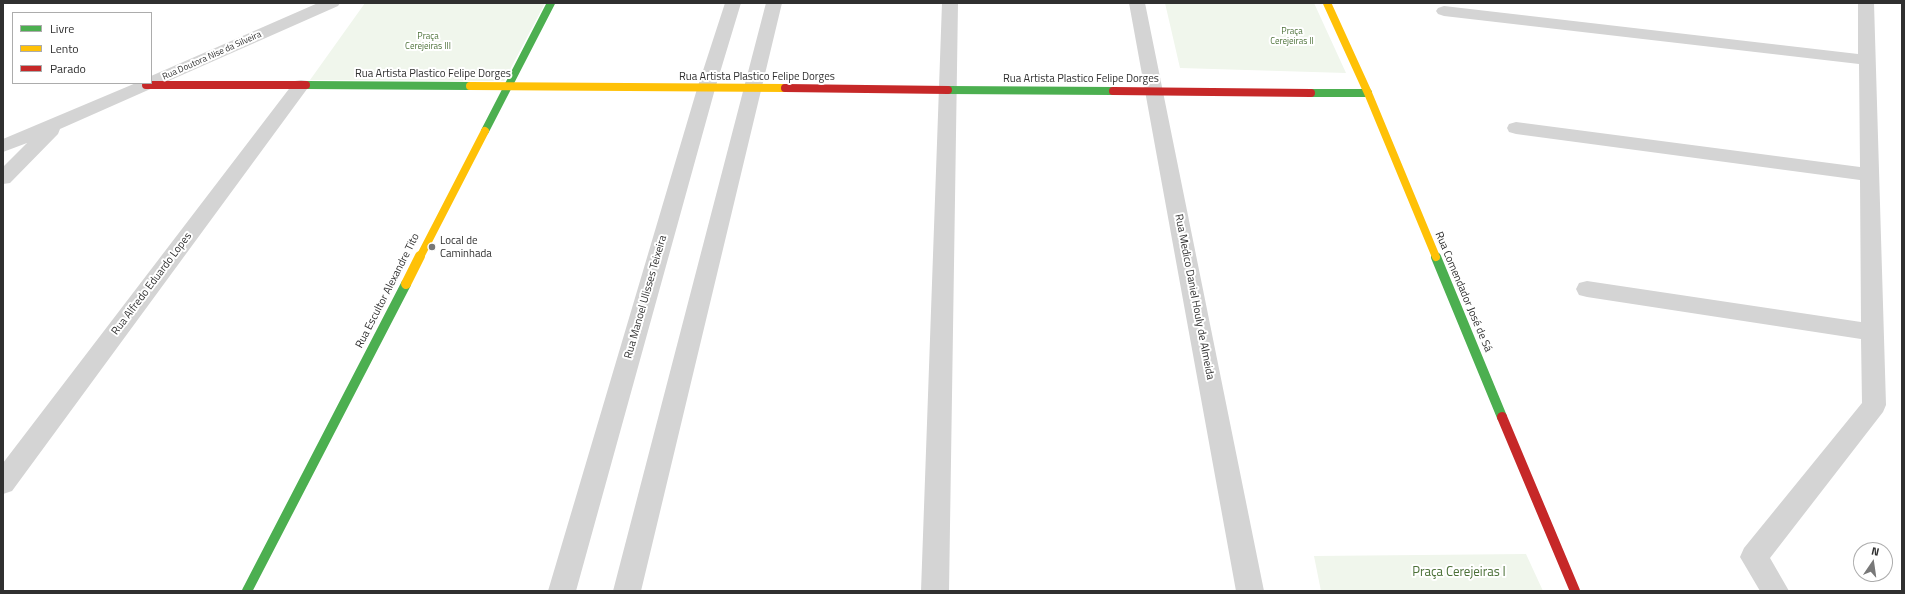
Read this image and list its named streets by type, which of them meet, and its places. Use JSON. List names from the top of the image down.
{
  "streets": {
    "street": [
      "Rua Doutora Nise da Silveira",
      "Rua Artista Plastico Felipe Dorges",
      "Rua Alfredo Eduardo Lopes",
      "Rua Escultor Alexandre Tito",
      "Rua Comendador José de Sá",
      "Rua Manoel Ulisses Teixeira",
      "Rua Medico Daniel Houly de Almeida"
    ]
  },
  "crossings": [
    ["Rua Doutora Nise da Silveira", "Rua Artista Plastico Felipe Dorges"],
    ["Rua Artista Plastico Felipe Dorges", "Rua Alfredo Eduardo Lopes"],
    ["Rua Artista Plastico Felipe Dorges", "Rua Escultor Alexandre Tito"],
    ["Rua Artista Plastico Felipe Dorges", "Rua Comendador José de Sá"],
    ["Rua Artista Plastico Felipe Dorges", "Rua Manoel Ulisses Teixeira"],
    ["Rua Artista Plastico Felipe Dorges", "Rua Medico Daniel Houly de Almeida"]
  ],
  "parks": ["Praça Cerejeiras II", "Praça Cerejeiras III", "Praça Cerejeiras I"],
  "places": ["Local de Caminhada"],
  "legend": ["Livre", "Lento", "Parado"],
  "north": "top"
}
